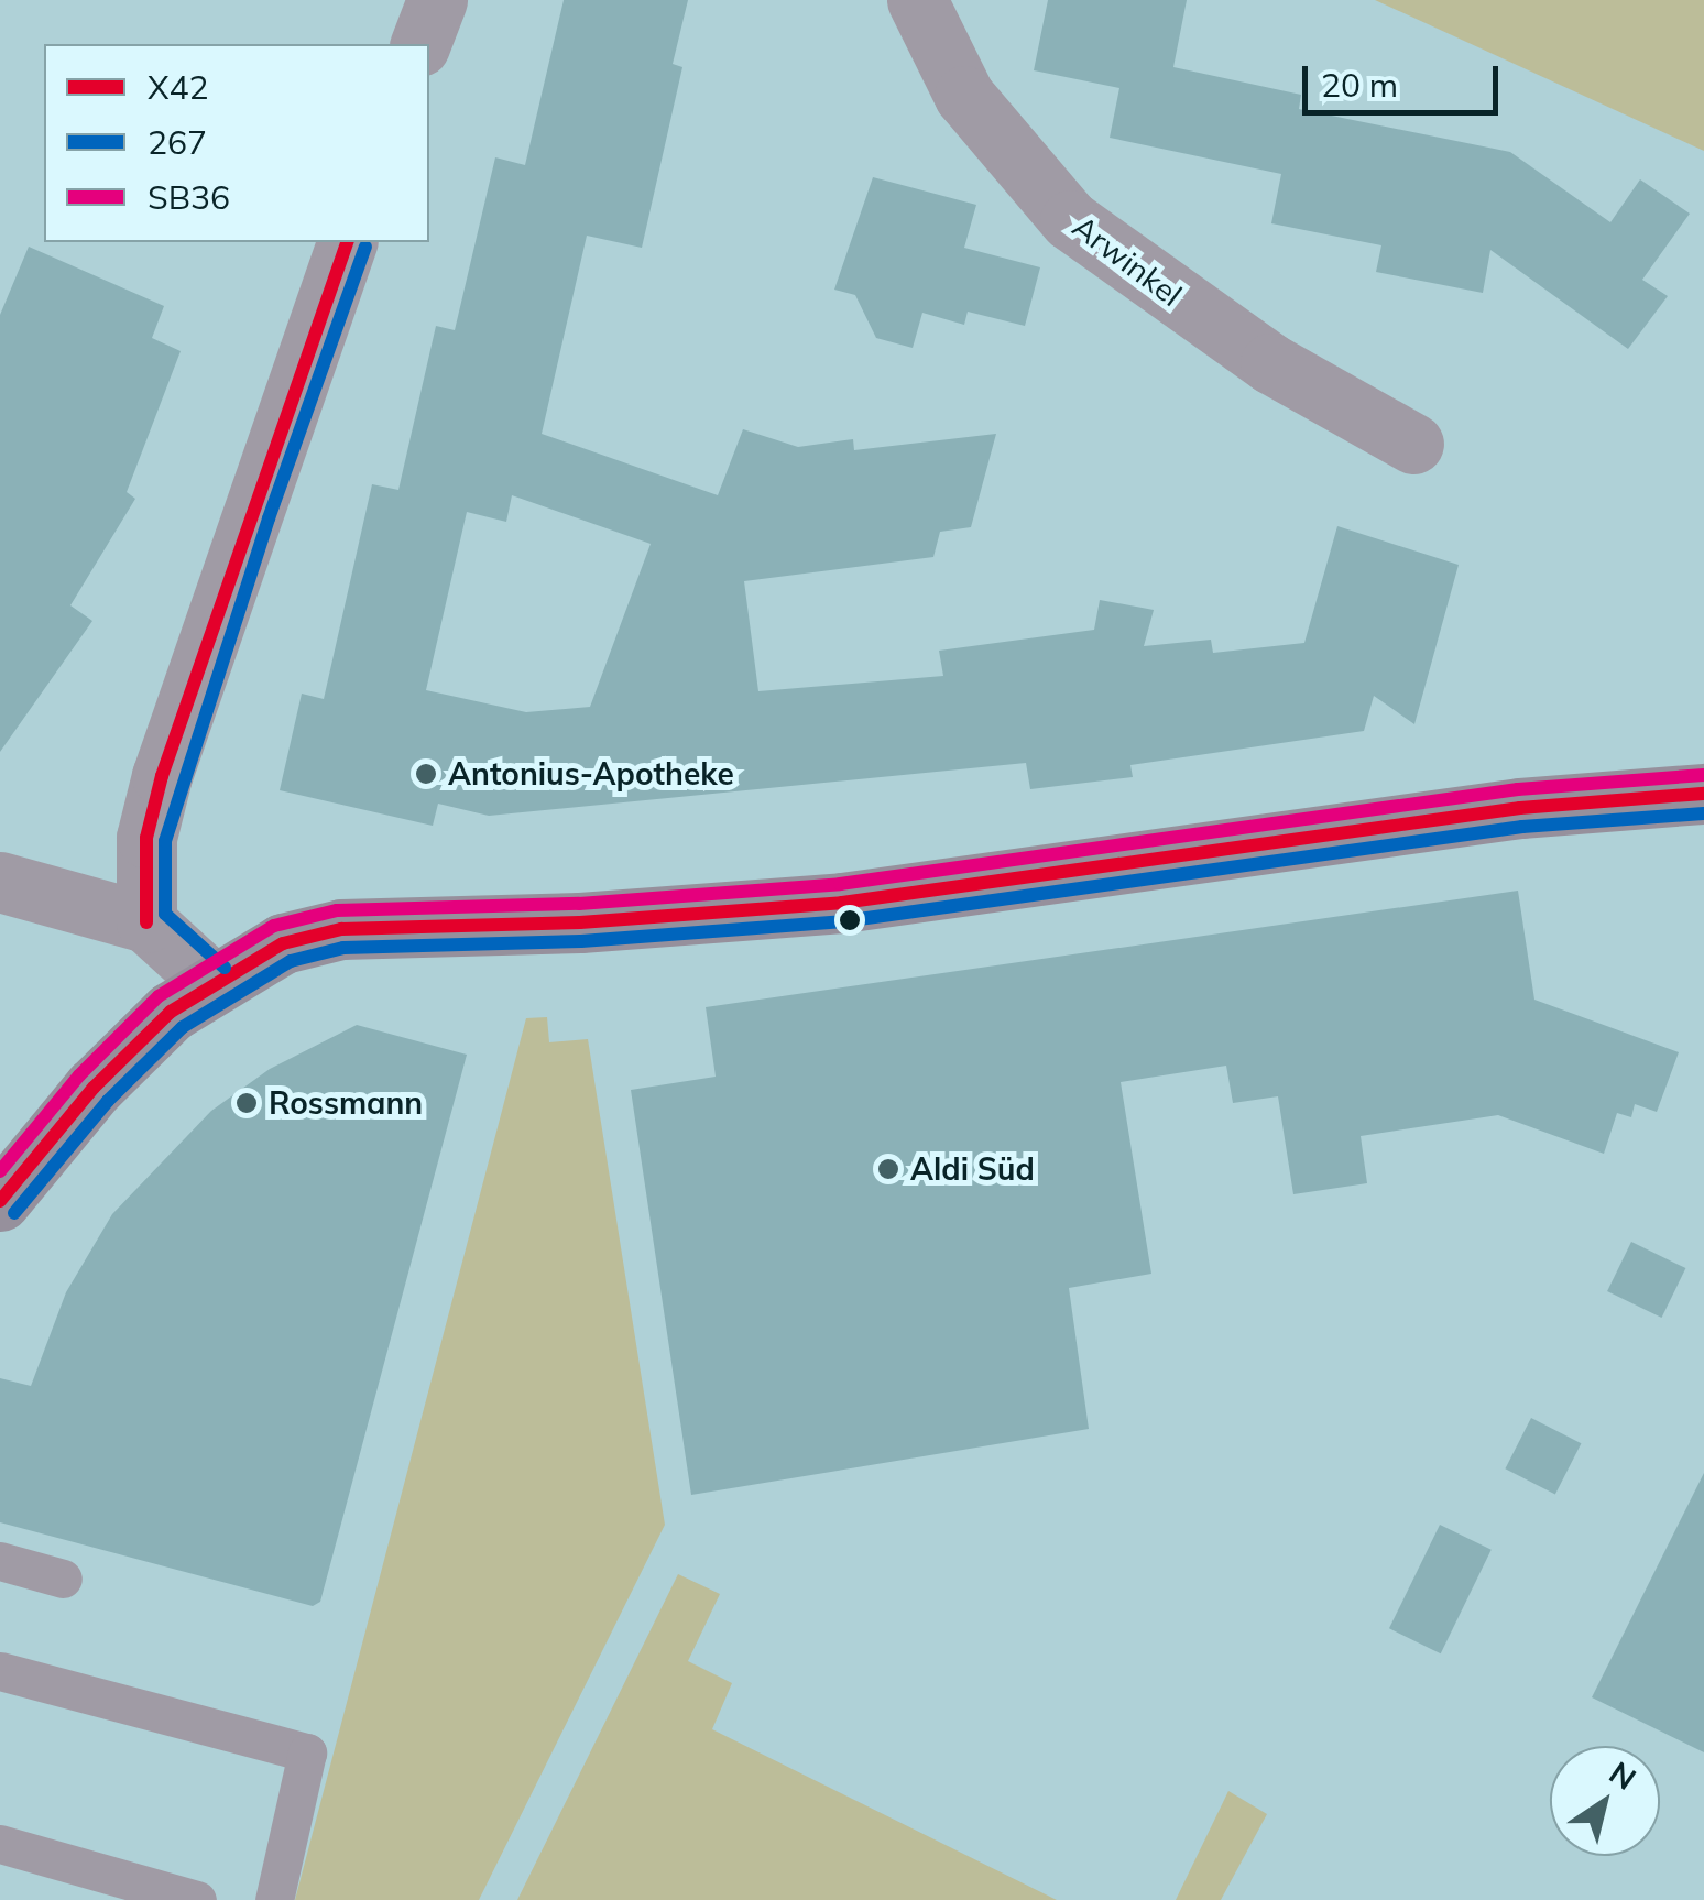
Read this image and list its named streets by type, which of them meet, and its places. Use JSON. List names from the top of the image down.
{
  "streets": {
    "street": ["Arwinkel"]
  },
  "places": ["Antonius-Apotheke", "Rossmann", "Aldi Süd"],
  "lines": ["transit line X42", "transit line 267", "transit line SB36"],
  "legend": ["X42", "267", "SB36"],
  "scale_bar": "20 m",
  "north": "top right"
}
